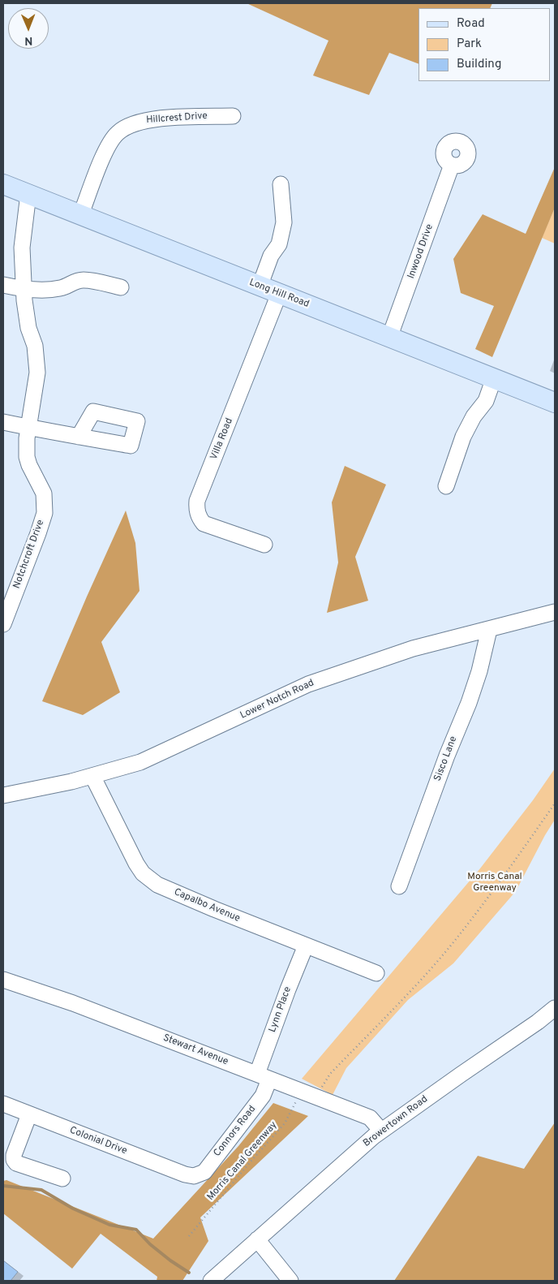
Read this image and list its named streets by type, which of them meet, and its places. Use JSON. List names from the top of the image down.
{
  "streets": {
    "main road": ["Long Hill Road"],
    "street": [
      "Hillcrest Drive",
      "Inwood Drive",
      "Villa Road",
      "Notchcroft Drive",
      "Lower Notch Road",
      "Sisco Lane",
      "Capalbo Avenue",
      "Lynn Place",
      "Stewart Avenue",
      "Browertown Road",
      "Connors Road",
      "Colonial Drive"
    ],
    "path": ["Morris Canal Greenway"]
  },
  "crossings": [
    ["Hillcrest Drive", "Long Hill Road"],
    ["Inwood Drive", "Long Hill Road"],
    ["Long Hill Road", "Villa Road"],
    ["Long Hill Road", "Notchcroft Drive"],
    ["Lower Notch Road", "Sisco Lane"],
    ["Lower Notch Road", "Capalbo Avenue"],
    ["Capalbo Avenue", "Lynn Place"],
    ["Lynn Place", "Stewart Avenue"],
    ["Lynn Place", "Connors Road"],
    ["Stewart Avenue", "Browertown Road"],
    ["Stewart Avenue", "Connors Road"],
    ["Stewart Avenue", "Morris Canal Greenway"],
    ["Connors Road", "Colonial Drive"]
  ],
  "parks": ["Morris Canal Greenway"],
  "legend": ["Road", "Park", "Building"],
  "north": "bottom"
}
